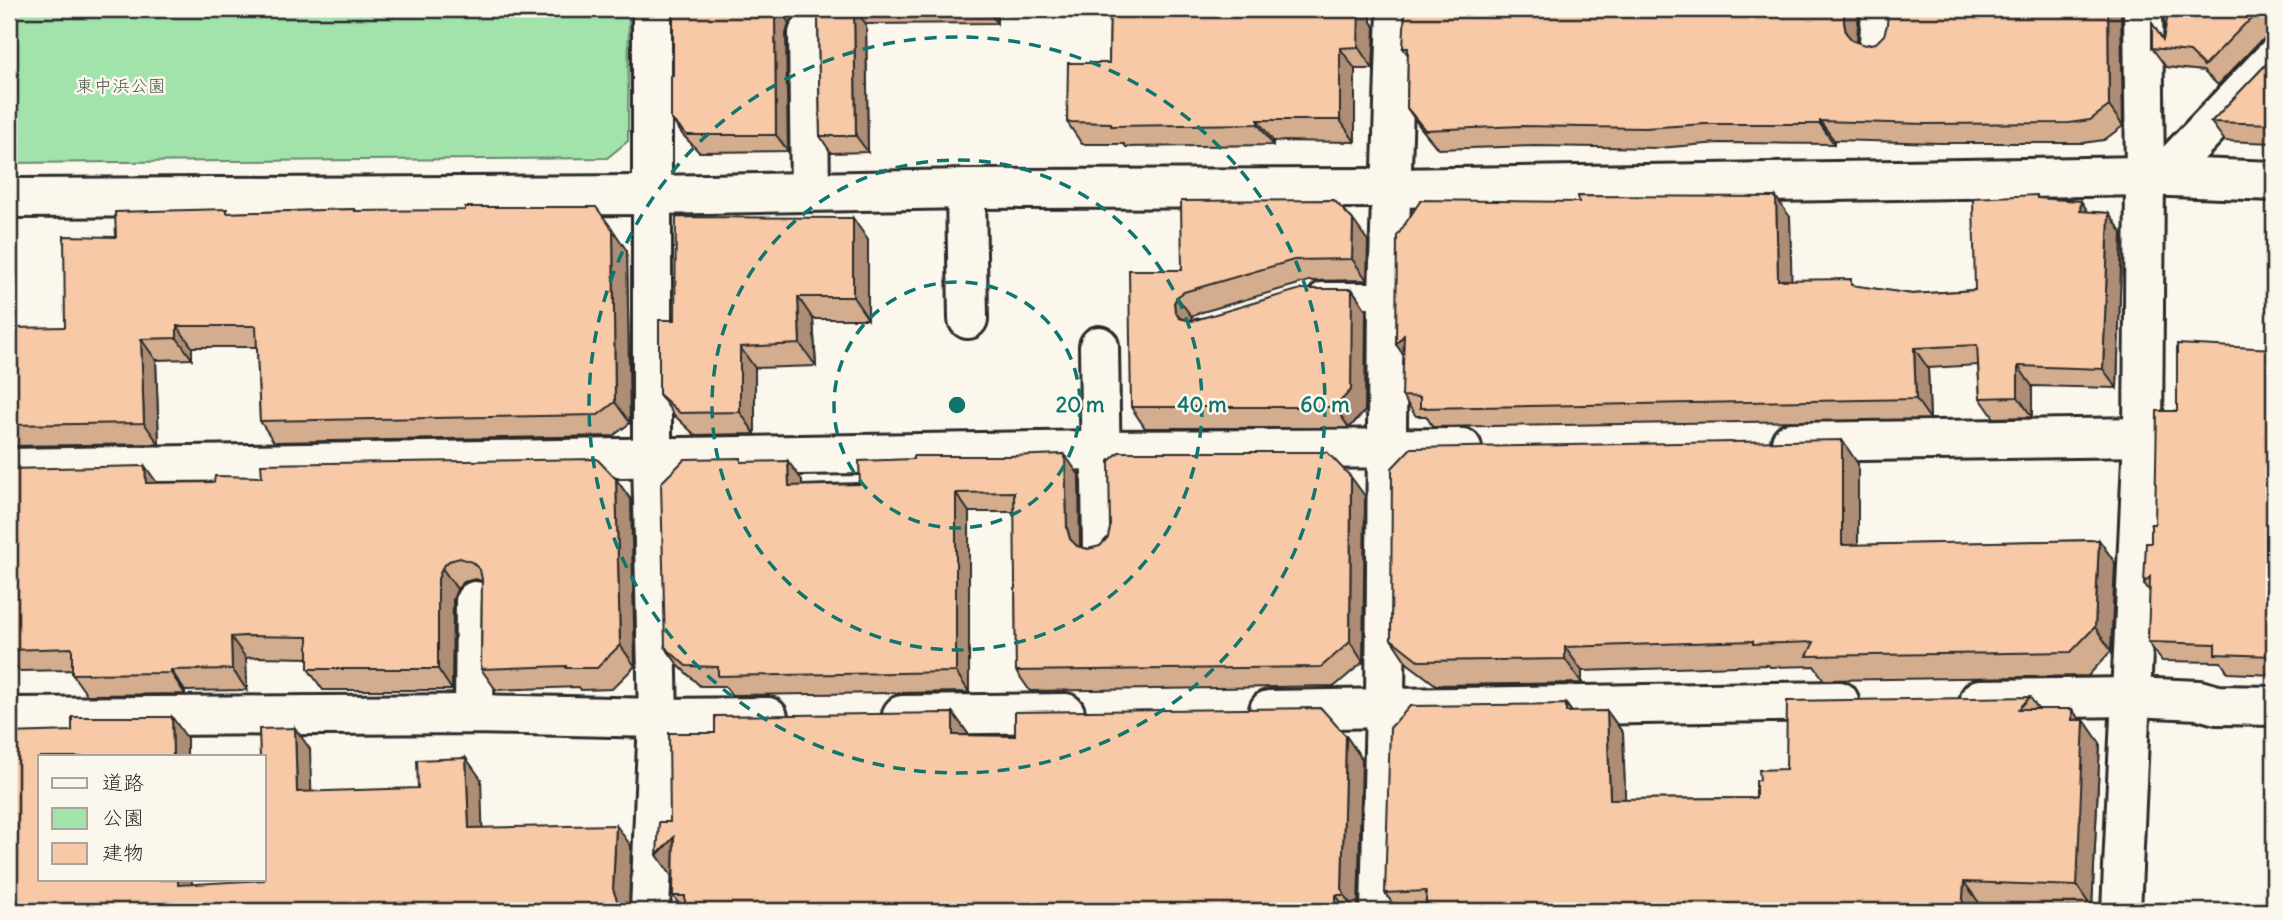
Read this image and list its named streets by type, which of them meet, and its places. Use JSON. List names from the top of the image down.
{
  "parks": ["東中浜公園"],
  "legend": ["道路", "公園", "建物"],
  "rings": ["20 m", "40 m", "60 m"]
}
